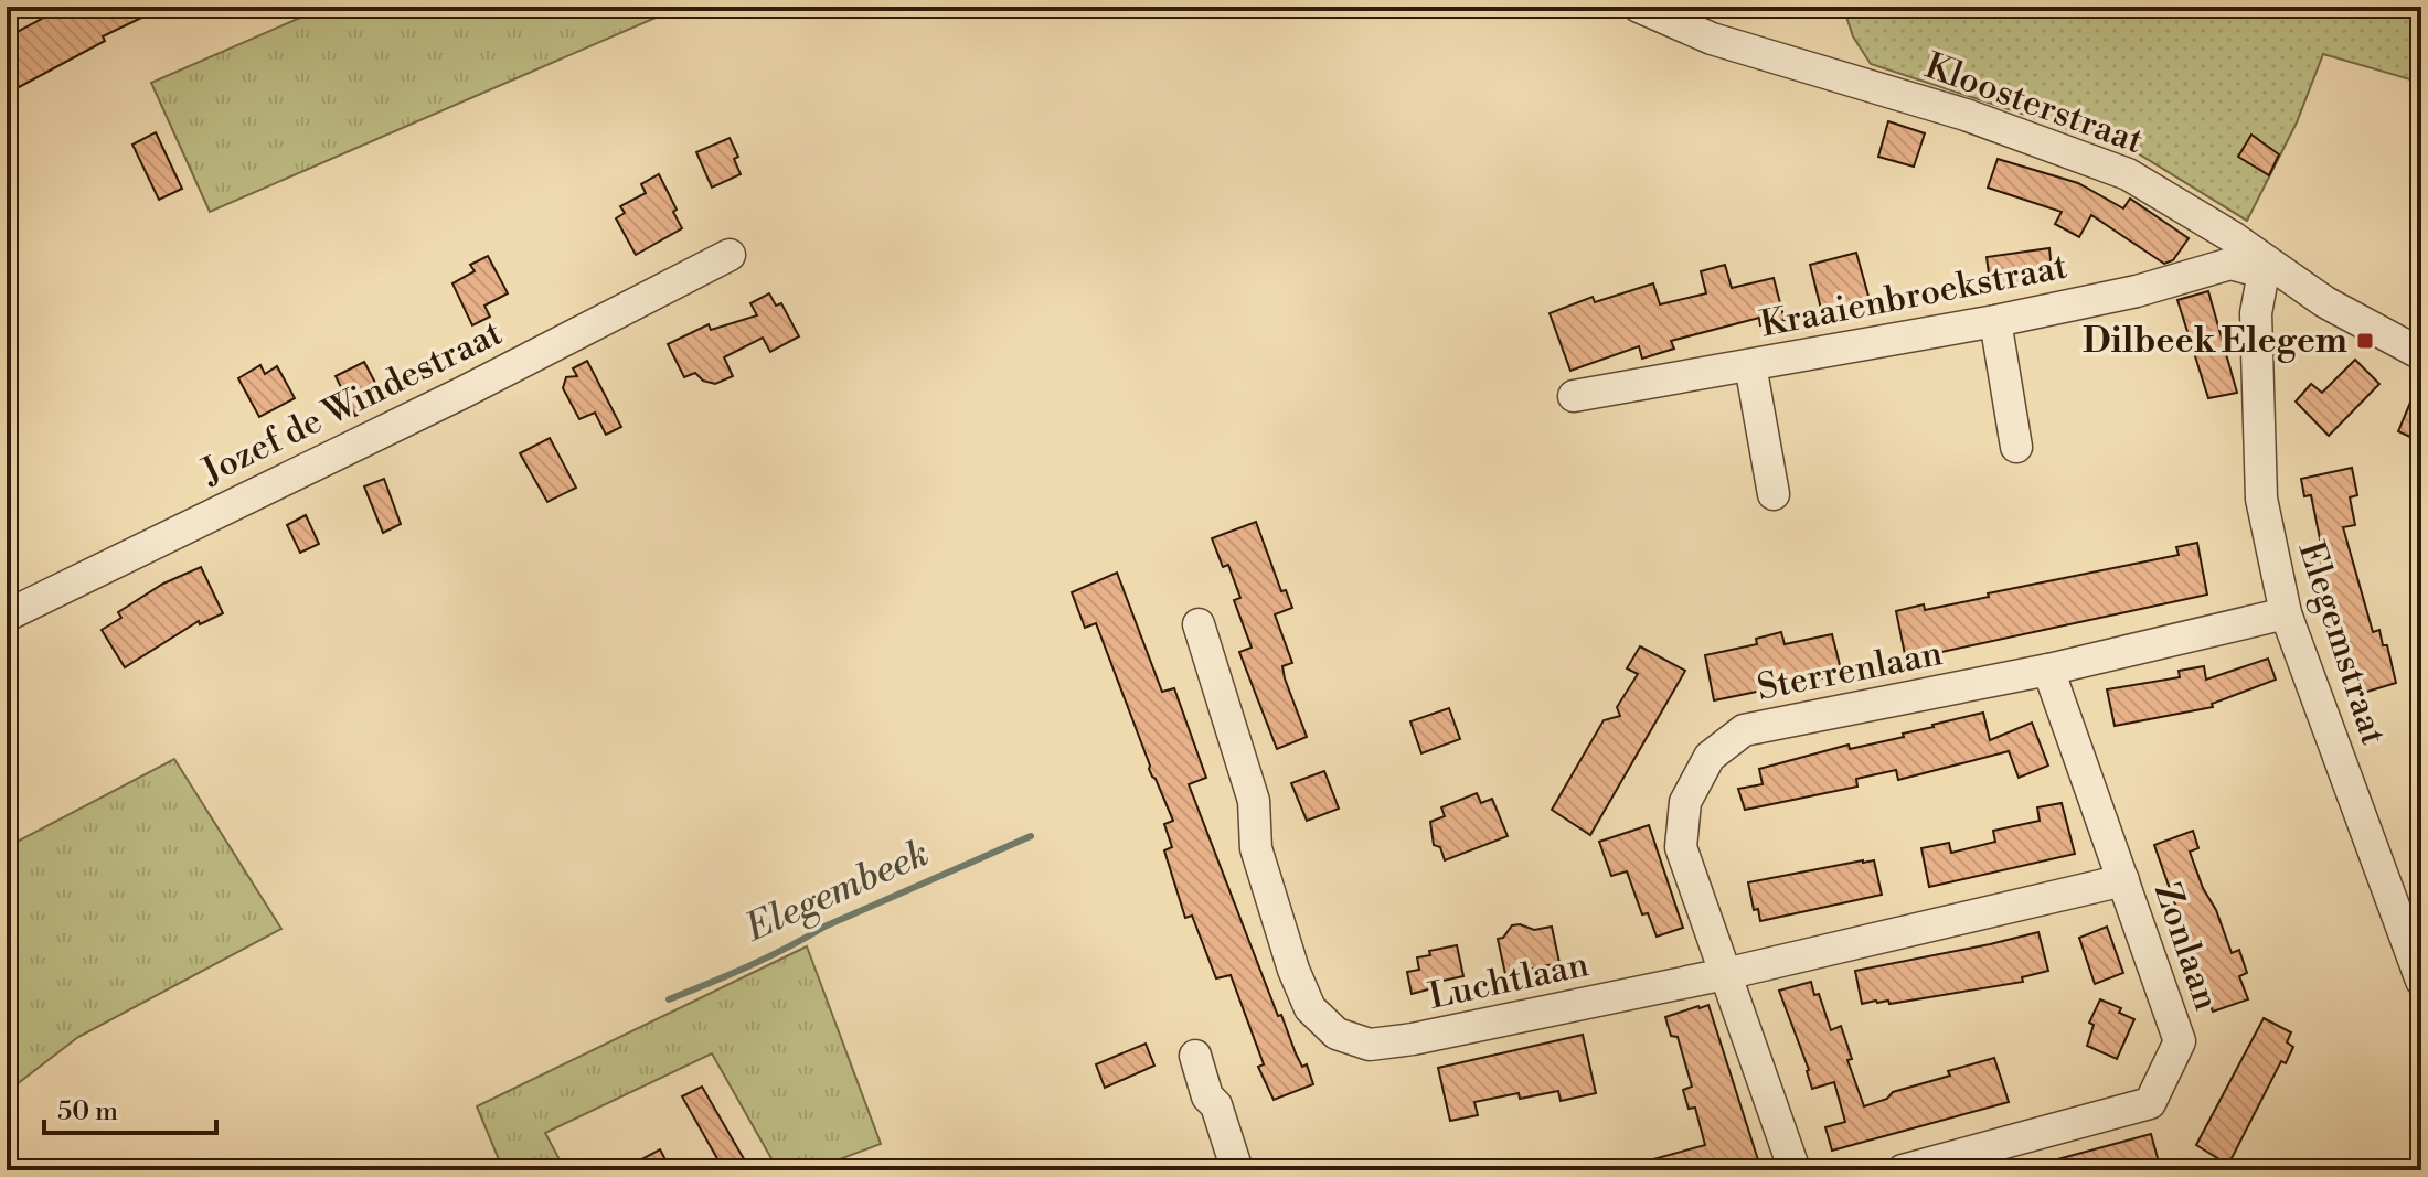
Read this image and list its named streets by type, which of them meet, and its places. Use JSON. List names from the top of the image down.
{
  "streets": {
    "street": [
      "Kloosterstraat",
      "Kraaienbroekstraat",
      "Jozef de Windestraat",
      "Elegemstraat",
      "Sterrenlaan",
      "Zonlaan",
      "Luchtlaan"
    ]
  },
  "crossings": [
    ["Kloosterstraat", "Kraaienbroekstraat"],
    ["Kloosterstraat", "Elegemstraat"],
    ["Kraaienbroekstraat", "Elegemstraat"],
    ["Elegemstraat", "Sterrenlaan"],
    ["Sterrenlaan", "Zonlaan"],
    ["Sterrenlaan", "Luchtlaan"],
    ["Zonlaan", "Luchtlaan"]
  ],
  "water": ["Elegembeek"],
  "places": {
    "transit": ["Dilbeek Elegem"]
  },
  "scale_bar": "50 m"
}
